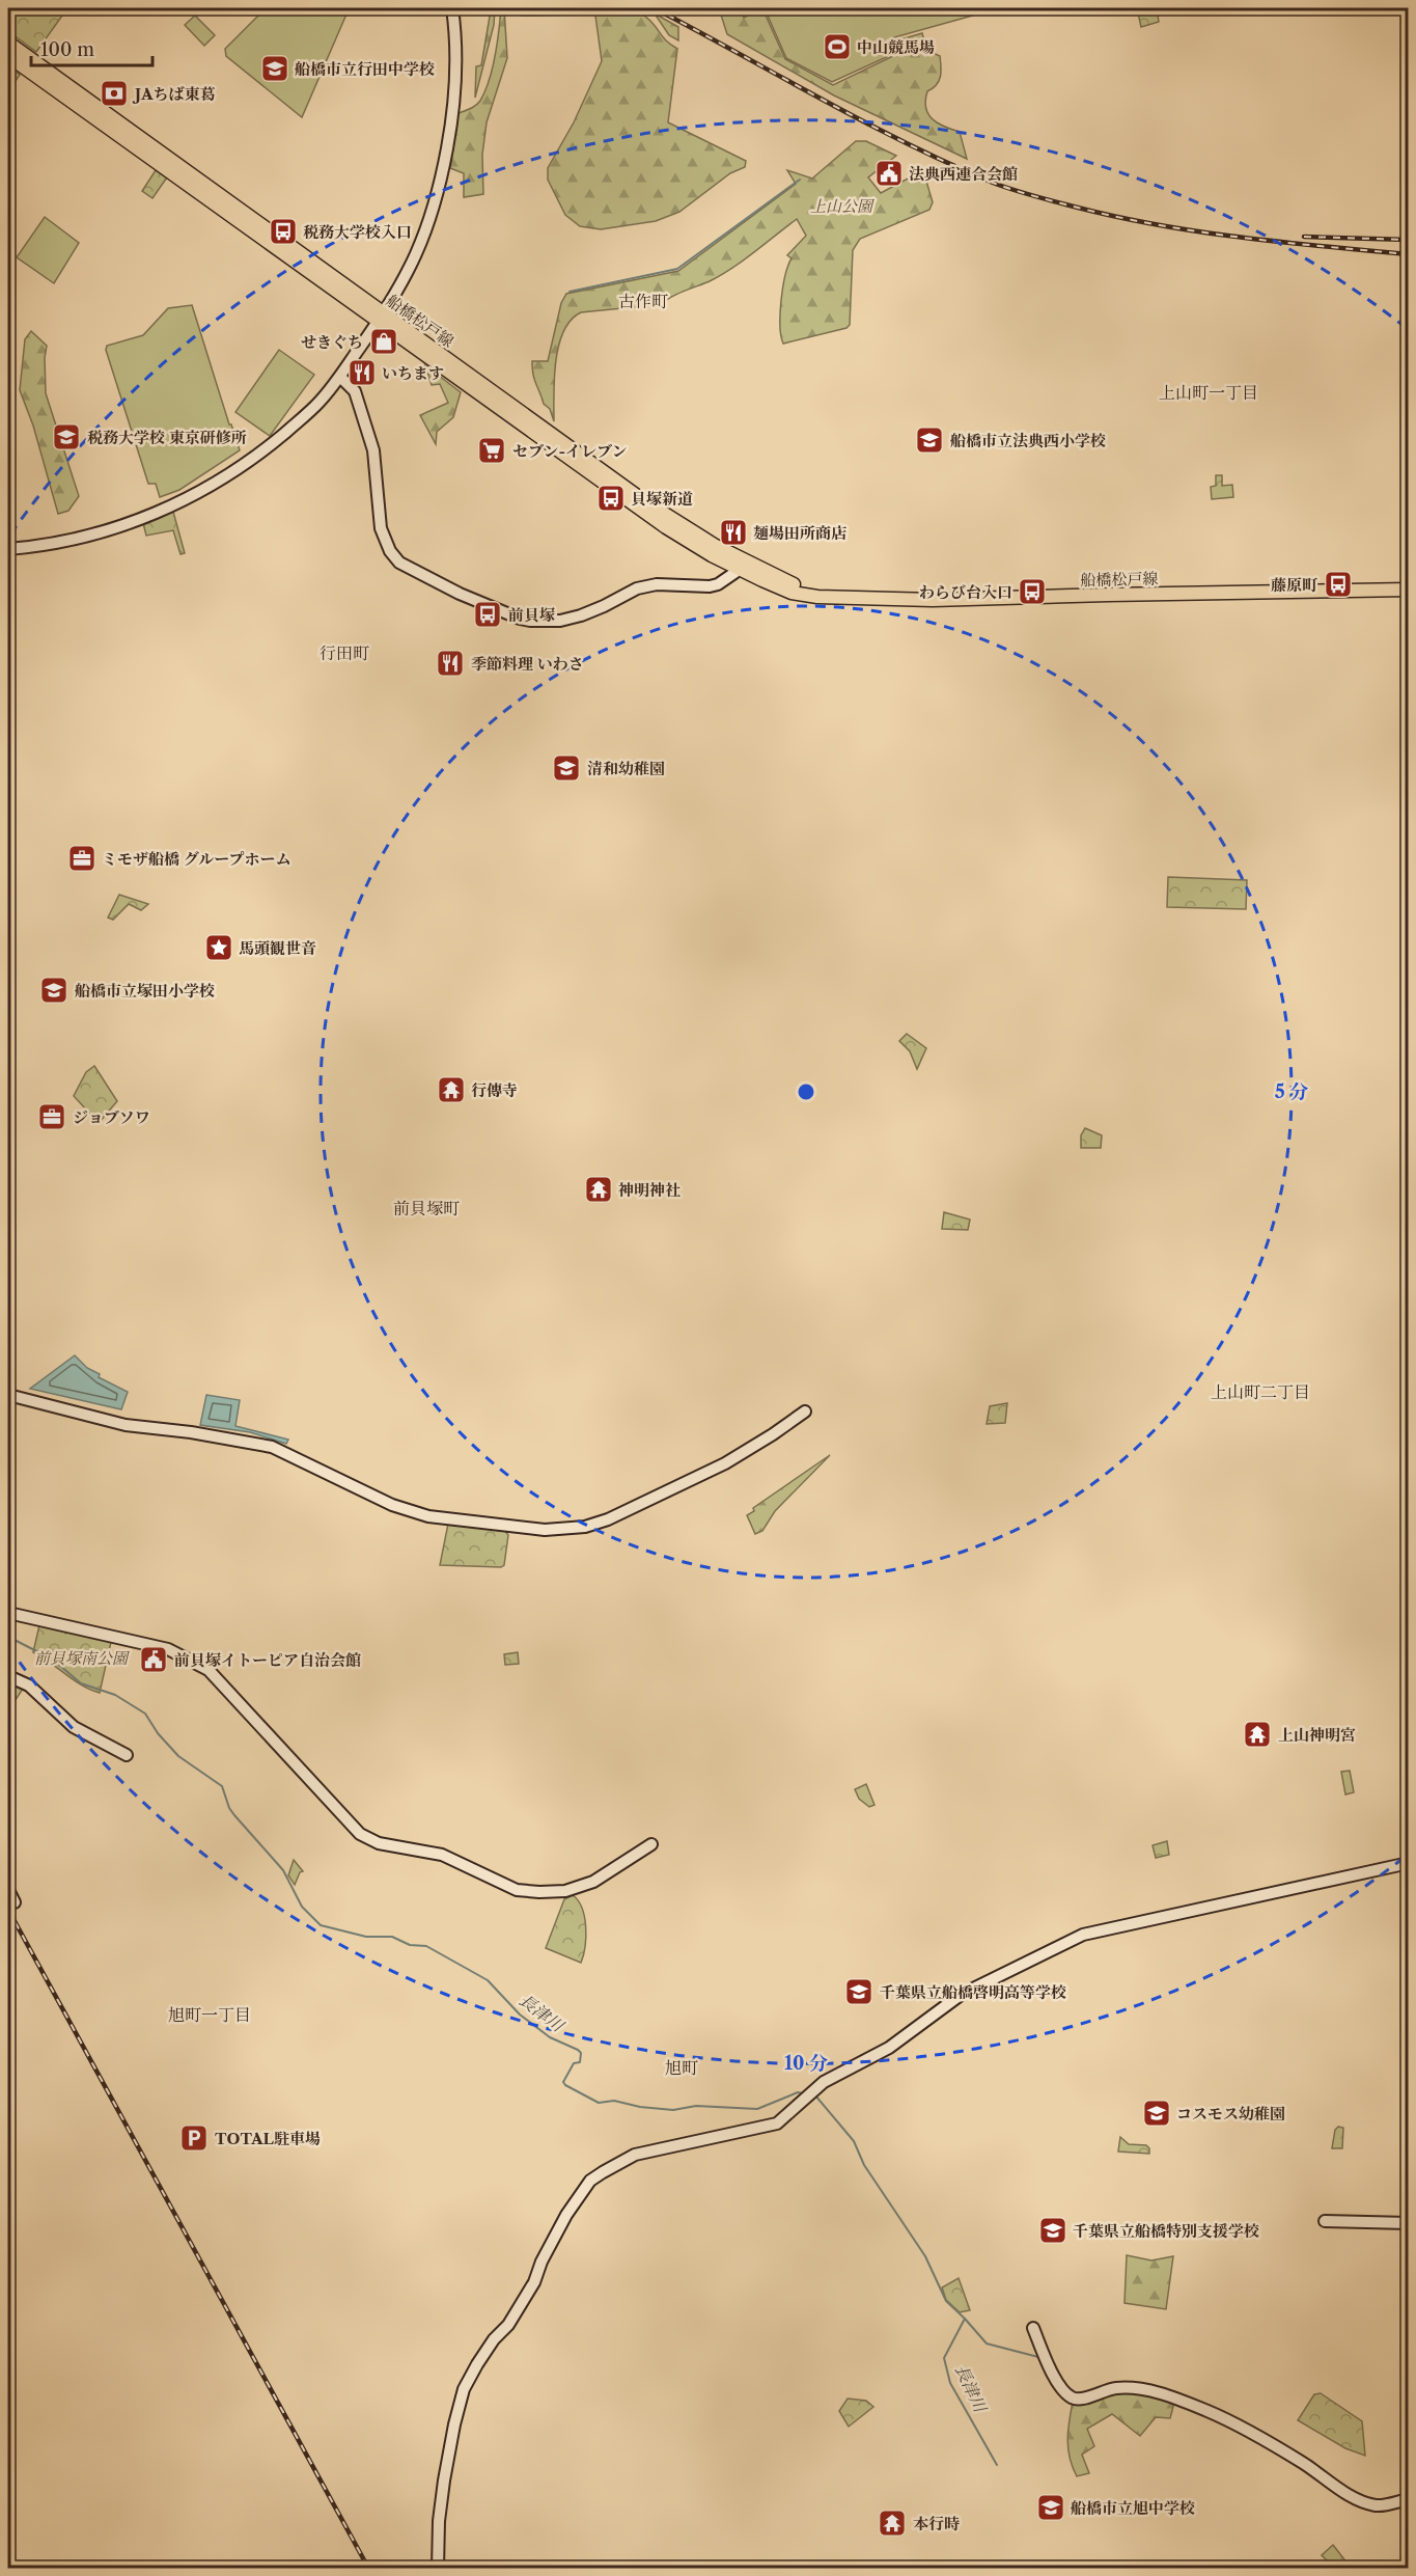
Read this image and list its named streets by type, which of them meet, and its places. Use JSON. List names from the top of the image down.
{
  "streets": {
    "main road": ["船橋松戸線"]
  },
  "districts": [
    "古作町",
    "上山町一丁目",
    "行田町",
    "前貝塚町",
    "上山町二丁目",
    "旭町一丁目",
    "旭町"
  ],
  "water": ["長津川"],
  "parks": ["上山公園", "前貝塚南公園"],
  "places": {
    "sports": ["中山競馬場"],
    "school or university": [
      "船橋市立行田中学校",
      "税務大学校 東京研修所",
      "船橋市立法典西小学校",
      "清和幼稚園",
      "船橋市立塚田小学校",
      "千葉県立船橋啓明高等学校",
      "コスモス幼稚園",
      "千葉県立船橋特別支援学校",
      "船橋市立旭中学校"
    ],
    "bank": ["JAちば東葛"],
    "public building": ["法典西連合会館", "前貝塚イトーピア自治会館"],
    "bus stop": [
      "税務大学校入口",
      "貝塚新道",
      "藤原町",
      "わらび台入口",
      "前貝塚"
    ],
    "shop": ["せきぐち"],
    "restaurant": ["いちます", "麺場田所商店", "季節料理 いわさ"],
    "supermarket": ["セブン-イレブン"],
    "office": ["ミモザ船橋 グループホーム", "ジョブソワ"],
    "place": ["馬頭観世音"],
    "temple": [
      "行傳寺",
      "神明神社",
      "上山神明宮",
      "本行時"
    ],
    "parking": ["TOTAL駐車場"]
  },
  "scale_bar": "100 m",
  "rings": ["5 分", "10 分"]
}
